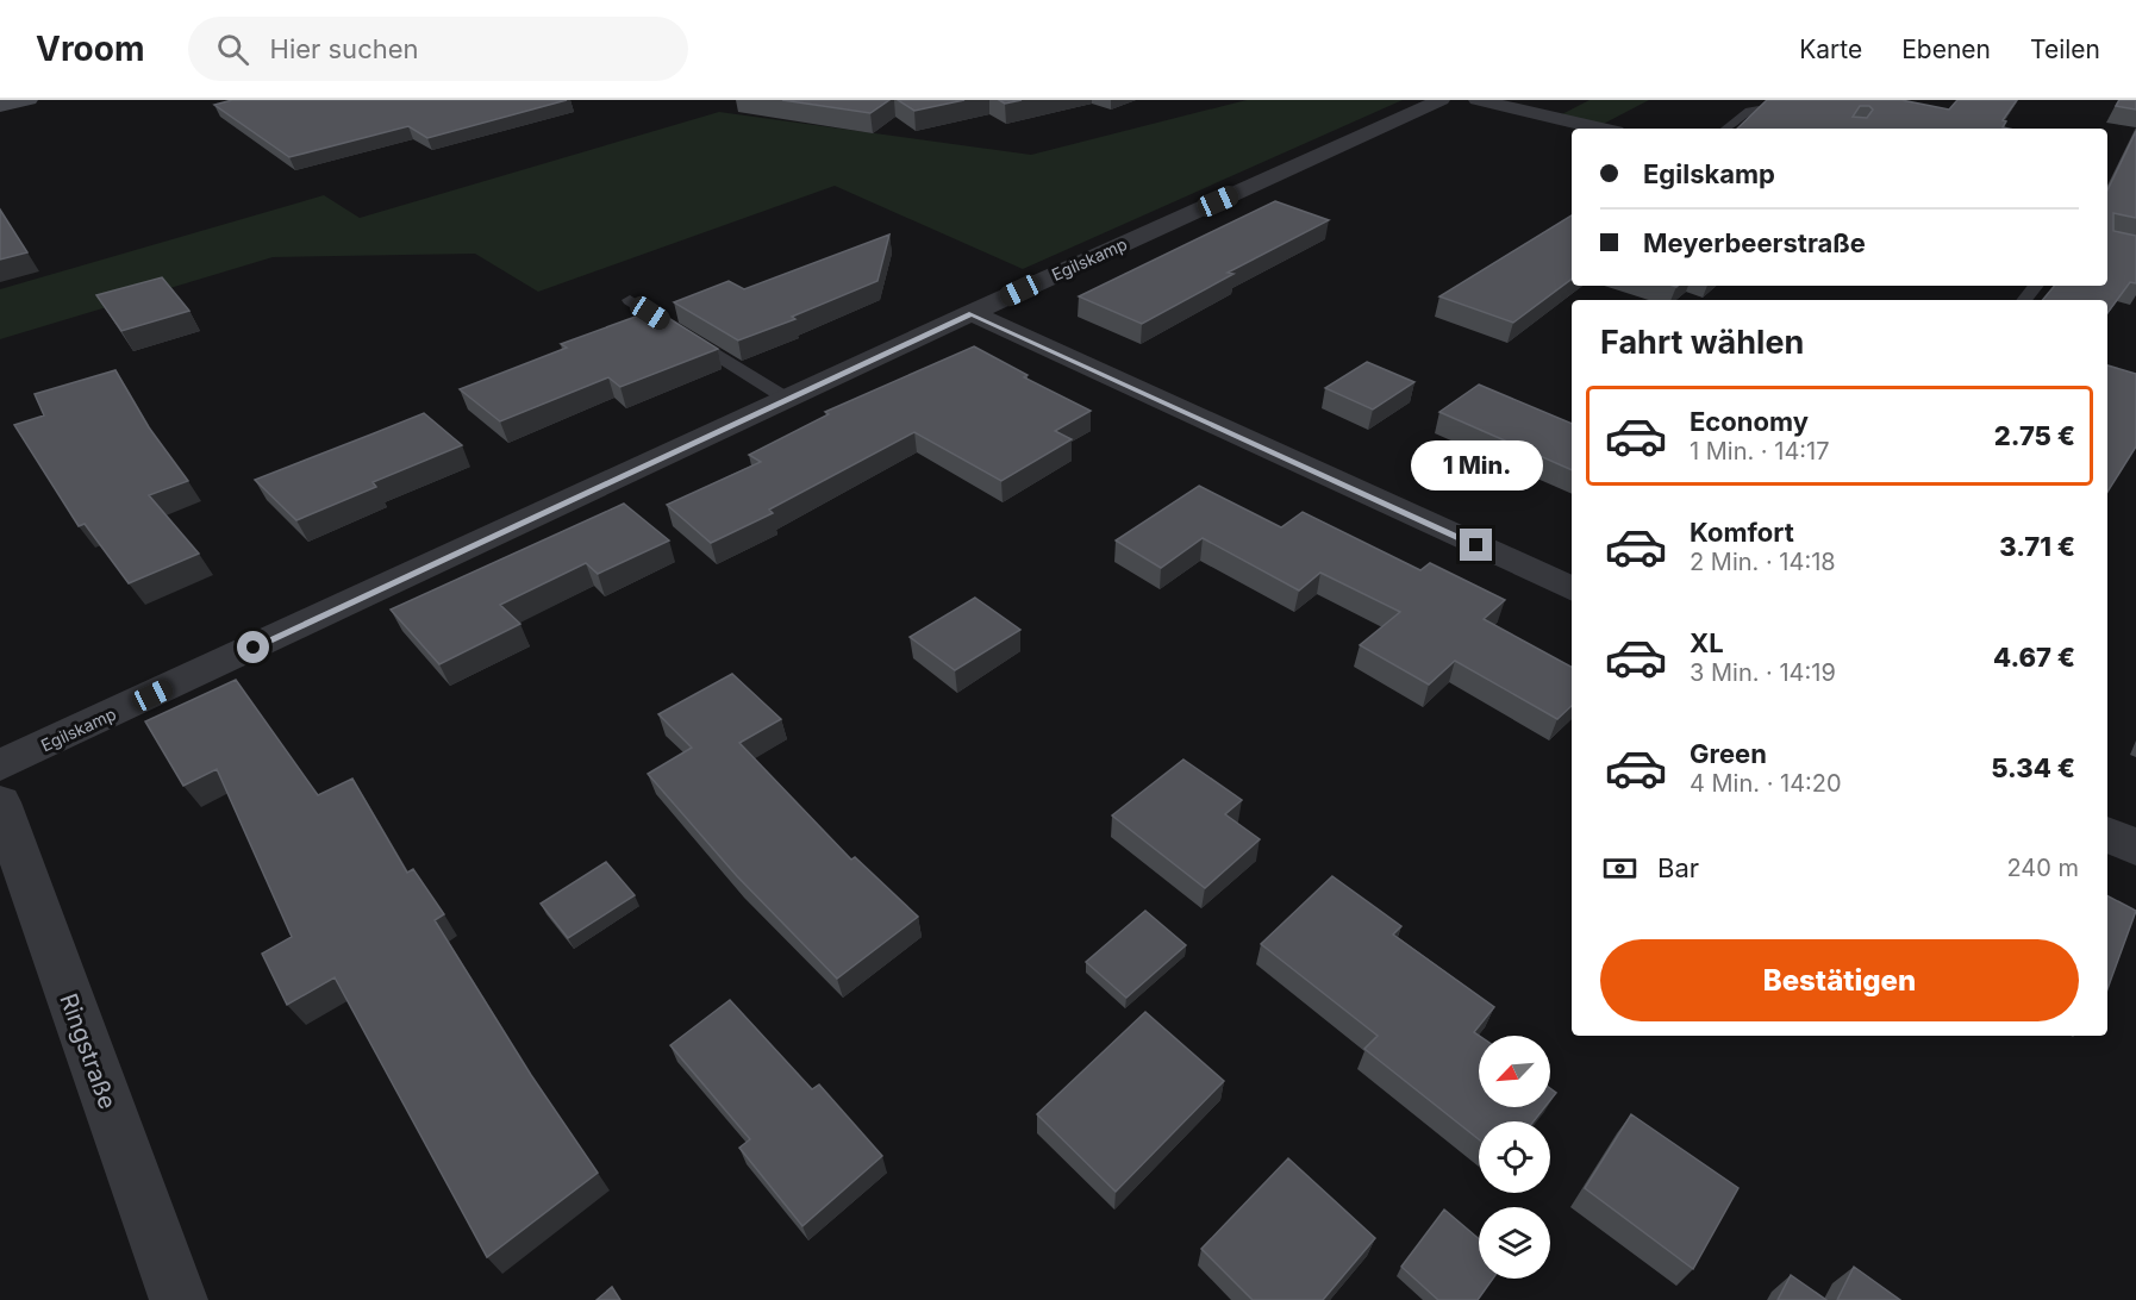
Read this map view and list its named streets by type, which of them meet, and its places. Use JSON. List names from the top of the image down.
{
  "streets": {
    "street": ["Egilskamp", "Ringstraße"]
  },
  "north": "bottom left",
  "page": {
    "header": "Vroom",
    "search": "Hier suchen",
    "nav": ["Karte", "Ebenen", "Teilen"],
    "banner": ["Egilskamp", "Meyerbeerstraße"],
    "heading": "Fahrt wählen",
    "list": [
      {
        "name": "Economy",
        "note": "1 Min. · 14:17",
        "value": "2.75 €"
      },
      {
        "name": "Komfort",
        "note": "2 Min. · 14:18",
        "value": "3.71 €"
      },
      {
        "name": "XL",
        "note": "3 Min. · 14:19",
        "value": "4.67 €"
      },
      {
        "name": "Green",
        "note": "4 Min. · 14:20",
        "value": "5.34 €"
      }
    ],
    "bubble": "1 Min.",
    "pay": ["Bar", "240 m"],
    "buttons": "Bestätigen"
  }
}
